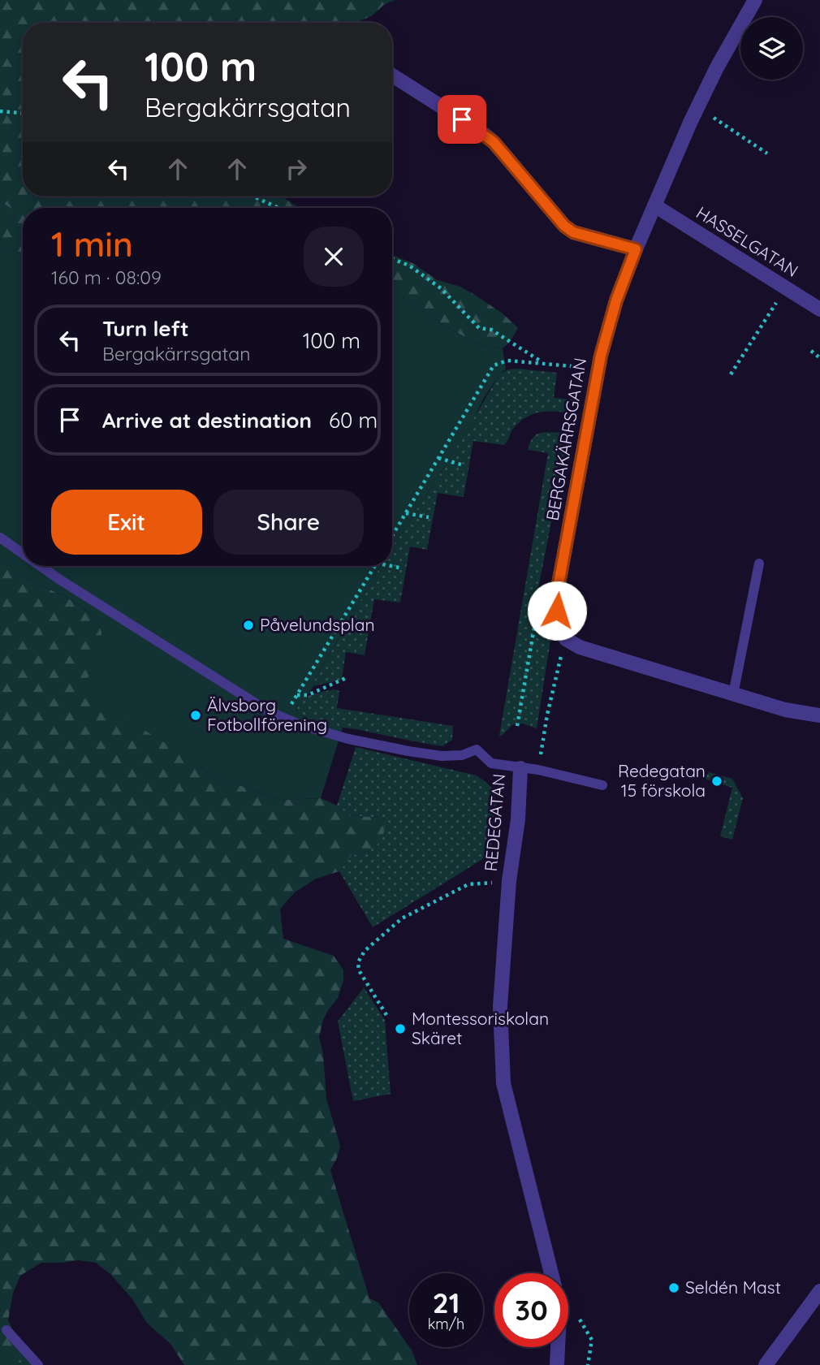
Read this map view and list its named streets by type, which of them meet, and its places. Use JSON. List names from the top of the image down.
{
  "streets": {
    "street": ["HASSELGATAN", "BERGAKÄRRSGATAN", "REDEGATAN"]
  },
  "crossings": [
    ["HASSELGATAN", "BERGAKÄRRSGATAN"]
  ],
  "places": [
    "Påvelundsplan",
    "Älvsborg Fotbollförening",
    "Redegatan 15 förskola",
    "Montessoriskolan Skäret",
    "Seldén Mast"
  ],
  "page": {
    "turn": ["100 m", "Bergakärrsgatan"],
    "heading": ["1 min", "160 m · 08:09"],
    "list": [
      {
        "name": "Turn left",
        "note": "Bergakärrsgatan",
        "value": "100 m"
      },
      {
        "name": "Arrive at destination",
        "value": "60 m"
      }
    ],
    "buttons": ["Exit", "Share"],
    "speed": "21 km/h",
    "limit": "30"
  }
}
